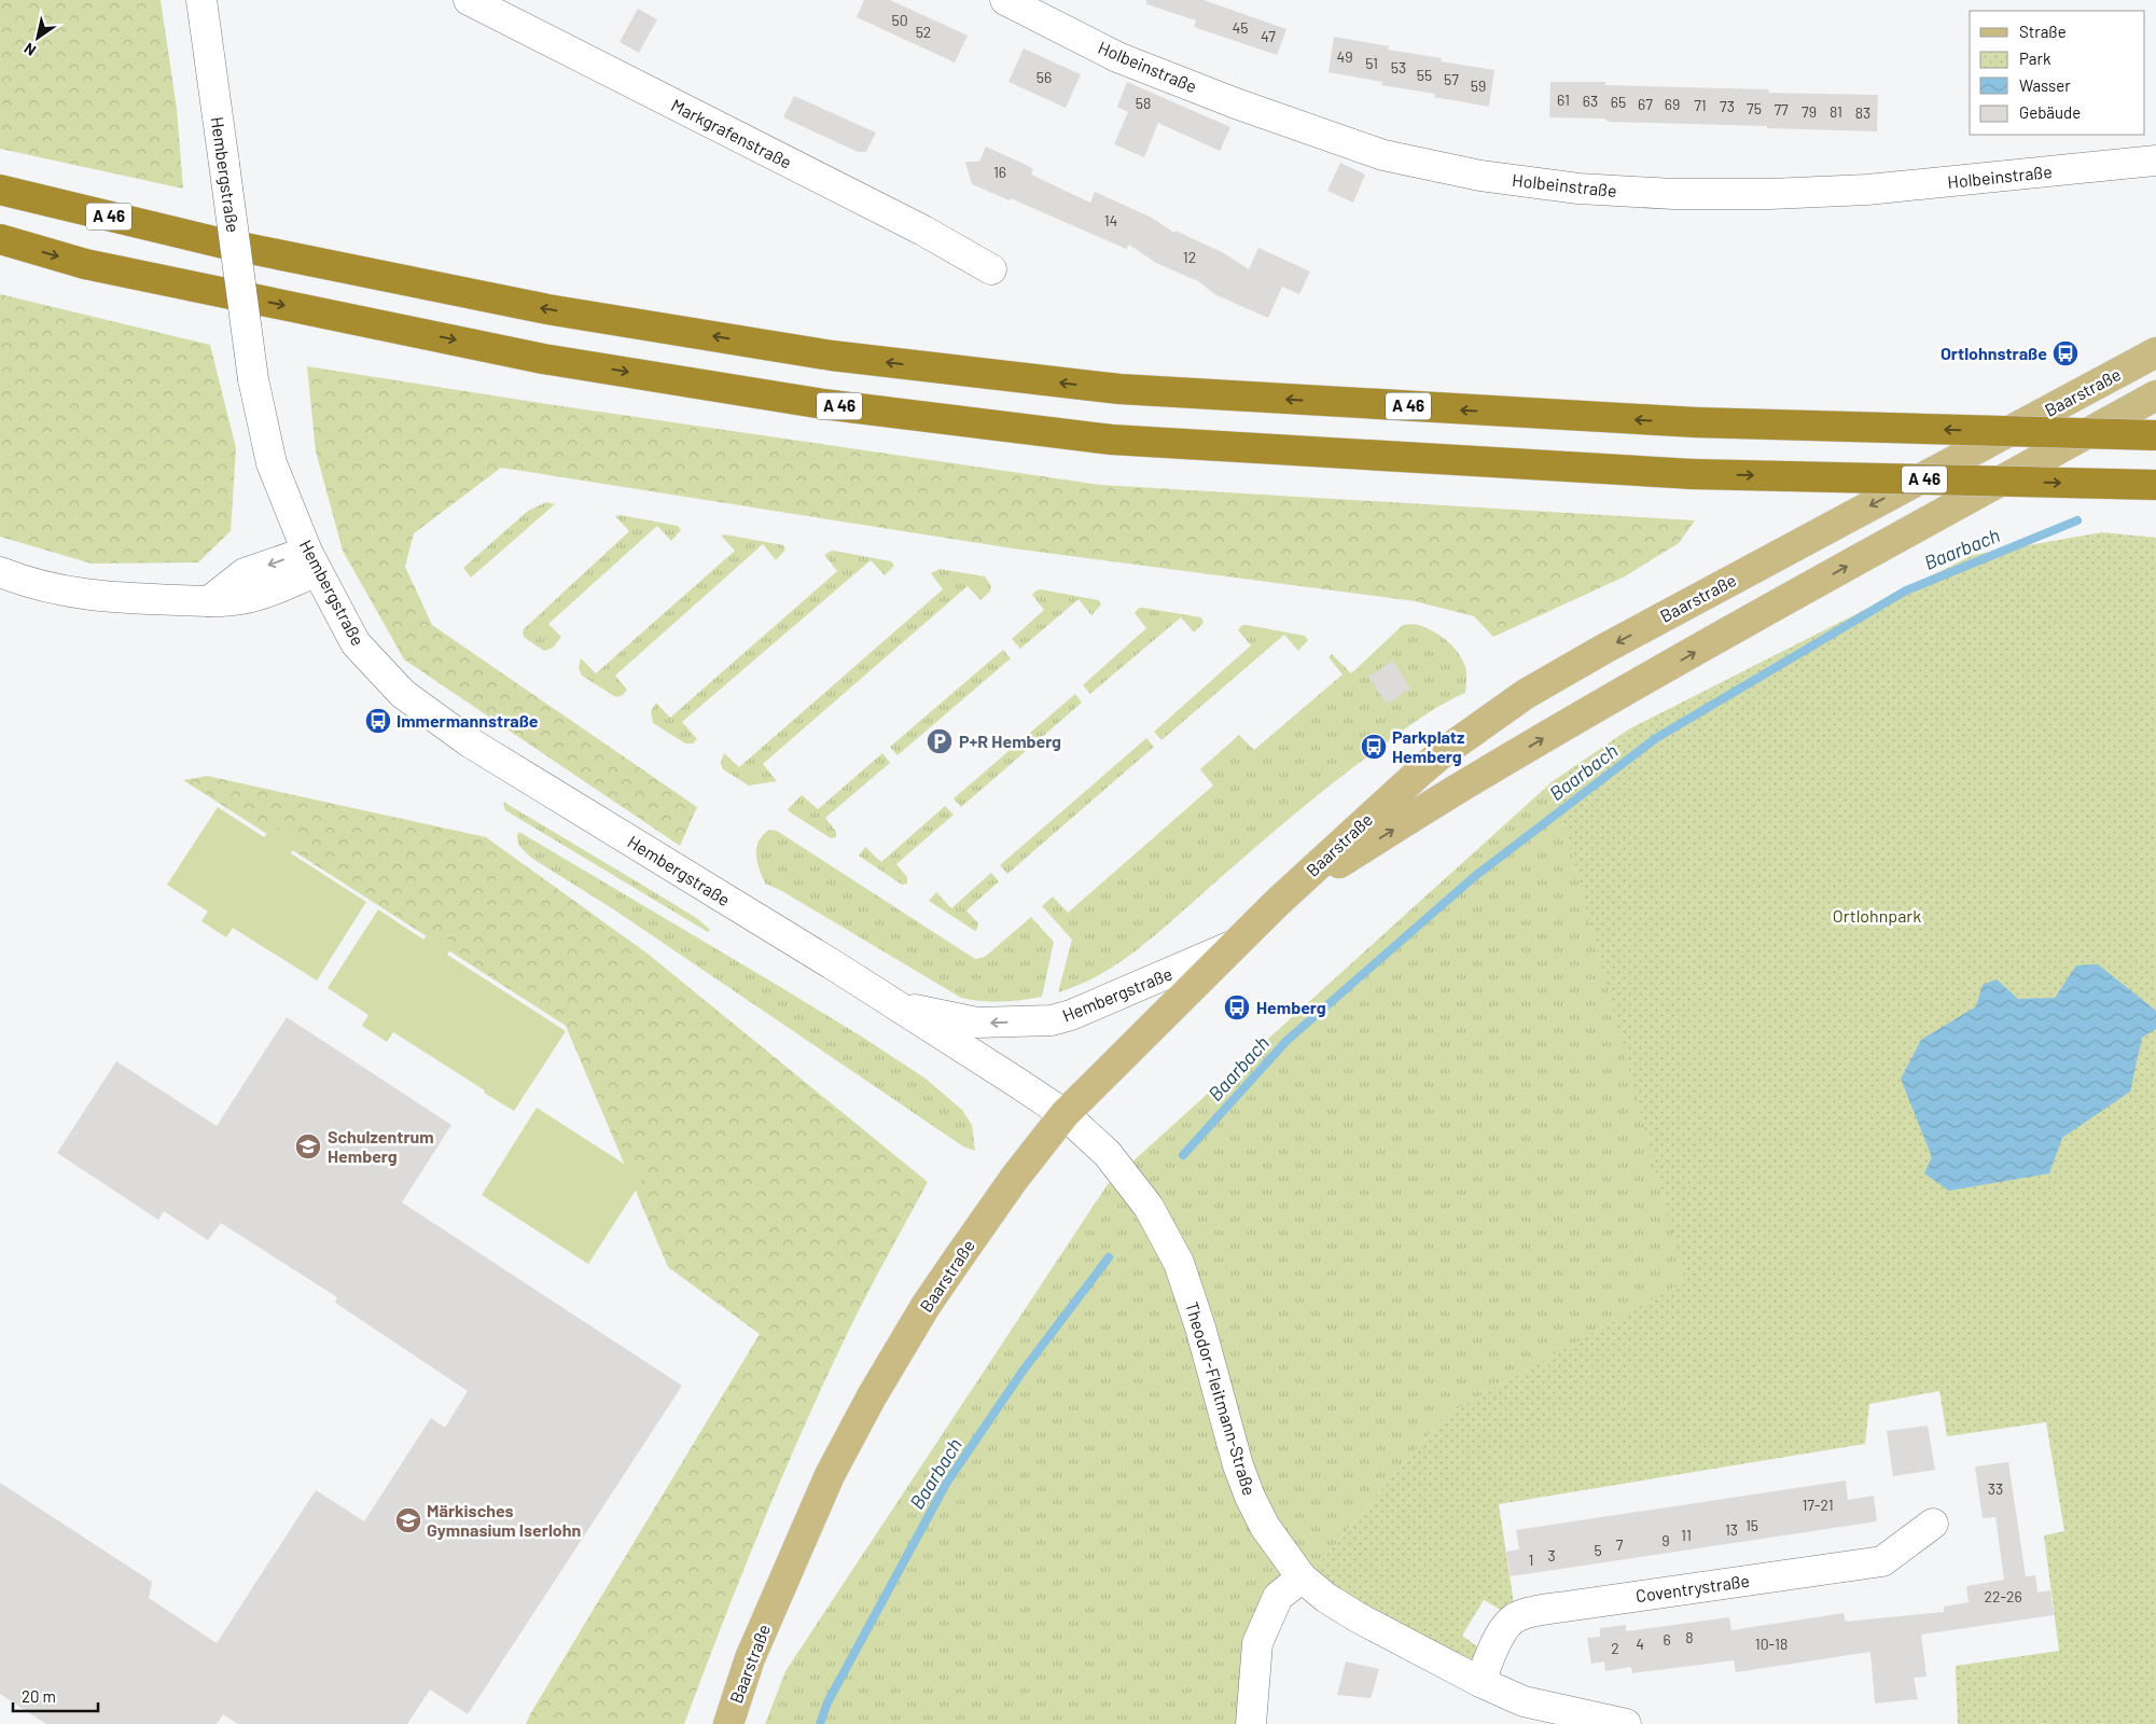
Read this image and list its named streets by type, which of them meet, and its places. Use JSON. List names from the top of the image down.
{
  "streets": {
    "highway": ["A 46"],
    "main road": ["Baarstraße"],
    "street": [
      "Holbeinstraße",
      "Markgrafenstraße",
      "Hembergstraße",
      "Theodor-Fleitmann-Straße",
      "Coventrystraße"
    ]
  },
  "crossings": [
    ["Hembergstraße", "Baarstraße"],
    ["Hembergstraße", "Theodor-Fleitmann-Straße"],
    ["Baarstraße", "Theodor-Fleitmann-Straße"],
    ["Theodor-Fleitmann-Straße", "Coventrystraße"]
  ],
  "water": ["Baarbach"],
  "parks": ["Ortlohnpark"],
  "places": {
    "bus stop": [
      "Ortlohnstraße",
      "Immermannstraße",
      "Parkplatz Hemberg",
      "Hemberg"
    ],
    "parking": ["P+R Hemberg"],
    "school or university": ["Schulzentrum Hemberg", "Märkisches Gymnasium Iserlohn"]
  },
  "house_numbers": [
    "50",
    "45",
    "52",
    "47",
    "49",
    "51",
    "53",
    "55",
    "56",
    "57",
    "59",
    "61",
    "63",
    "65",
    "58",
    "67",
    "69",
    "71",
    "73",
    "75",
    "77",
    "79",
    "81",
    "83",
    "16",
    "14",
    "12",
    "33",
    "17-21",
    "15",
    "13",
    "11",
    "9",
    "7",
    "5",
    "3",
    "1",
    "22-26",
    "8",
    "6",
    "4",
    "10-18",
    "2"
  ],
  "legend": [
    "Straße",
    "Park",
    "Wasser",
    "Gebäude"
  ],
  "scale_bar": "20 m",
  "north": "bottom left"
}
